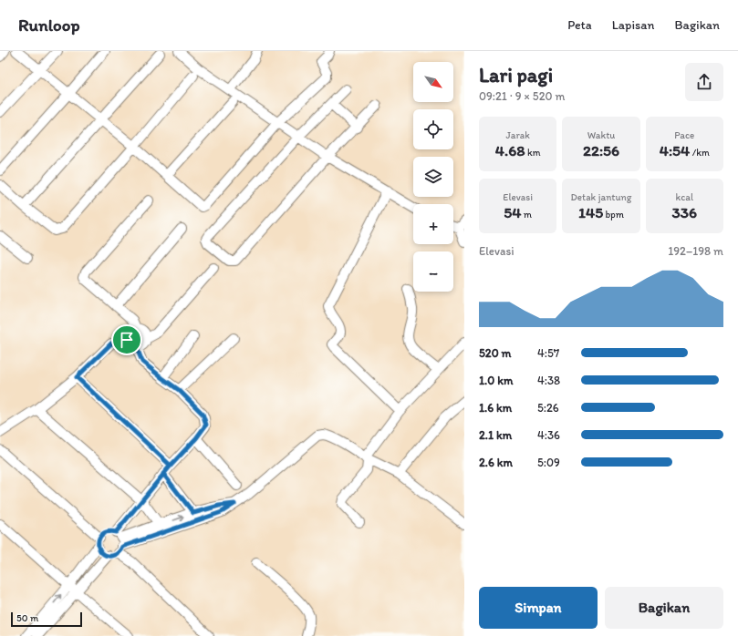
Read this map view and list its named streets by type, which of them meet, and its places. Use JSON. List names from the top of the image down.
{
  "scale_bar": "50 m",
  "north": "bottom right",
  "page": {
    "header": "Runloop",
    "nav": ["Peta", "Lapisan", "Bagikan"],
    "heading": ["Lari pagi", "09:21 · 9 × 520 m"],
    "map_buttons": ["+", "−"],
    "stats": [
      ["Jarak", "4.68 km"],
      ["Waktu", "22:56"],
      ["Pace", "4:54 /km"],
      ["Elevasi", "54 m"],
      ["Detak jantung", "145 bpm"],
      ["kcal", "336"]
    ],
    "chart": ["Elevasi", "192–198 m"],
    "list": [
      {
        "name": "520 m",
        "note": "4:57"
      },
      {
        "name": "1.0 km",
        "note": "4:38"
      },
      {
        "name": "1.6 km",
        "note": "5:26"
      },
      {
        "name": "2.1 km",
        "note": "4:36"
      },
      {
        "name": "2.6 km",
        "note": "5:09"
      }
    ],
    "buttons": ["Simpan", "Bagikan"],
    "scale": "50 m"
  }
}
